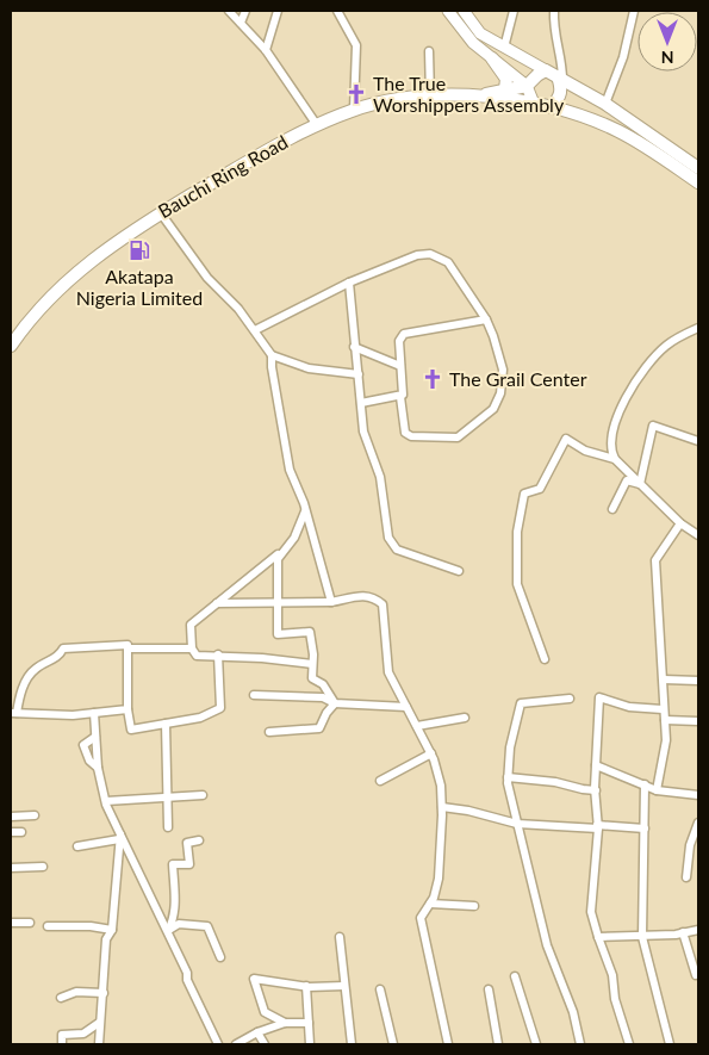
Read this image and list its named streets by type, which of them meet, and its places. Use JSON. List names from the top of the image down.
{
  "streets": {
    "main road": ["Bauchi Ring Road"]
  },
  "places": {
    "church": ["The True Worshippers Assembly", "The Grail Center"],
    "fuel station": ["Akatapa Nigeria Limited"]
  },
  "north": "bottom"
}
